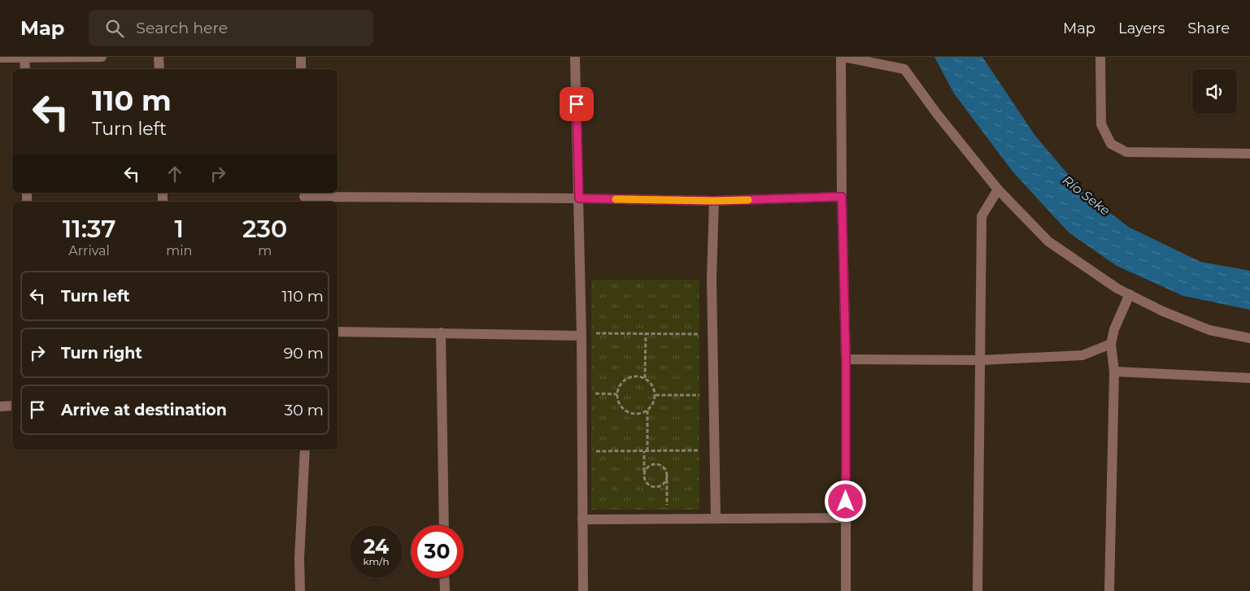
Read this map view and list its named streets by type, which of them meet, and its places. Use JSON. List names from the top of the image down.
{
  "water": ["Río Seke"],
  "page": {
    "header": "Map",
    "search": "Search here",
    "nav": ["Map", "Layers", "Share"],
    "turn": ["110 m", "Turn left"],
    "eta": [
      "11:37",
      "Arrival",
      "1",
      "min",
      "230",
      "m"
    ],
    "list": [
      {
        "name": "Turn left",
        "value": "110 m"
      },
      {
        "name": "Turn right",
        "value": "90 m"
      },
      {
        "name": "Arrive at destination",
        "value": "30 m"
      }
    ],
    "speed": "24 km/h",
    "limit": "30"
  }
}
